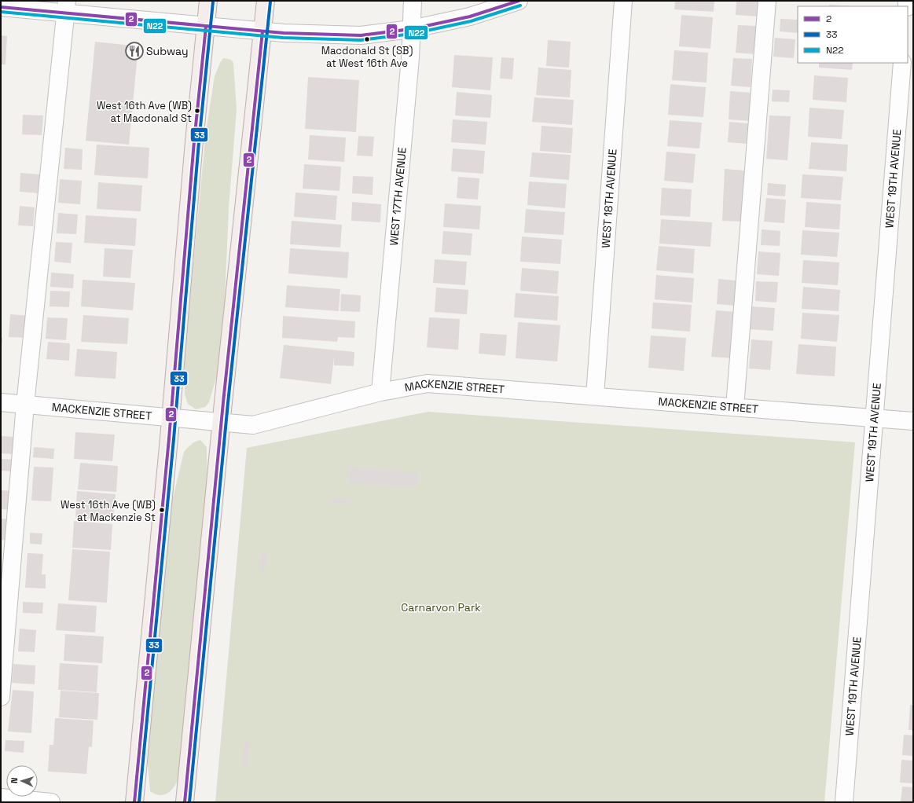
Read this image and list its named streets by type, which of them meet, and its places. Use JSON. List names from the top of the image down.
{
  "streets": {
    "street": [
      "WEST 19TH AVENUE",
      "WEST 17TH AVENUE",
      "WEST 18TH AVENUE",
      "MACKENZIE STREET"
    ]
  },
  "crossings": [
    ["WEST 19TH AVENUE", "MACKENZIE STREET"],
    ["WEST 17TH AVENUE", "MACKENZIE STREET"],
    ["WEST 18TH AVENUE", "MACKENZIE STREET"]
  ],
  "parks": ["Carnarvon Park"],
  "places": {
    "other": ["Macdonald St (SB) at West 16th Ave", "West 16th Ave (WB) at Macdonald St", "West 16th Ave (WB) at Mackenzie St"],
    "restaurant": ["Subway"]
  },
  "lines": ["transit line 2", "transit line 33", "transit line N22"],
  "legend": ["2", "33", "N22"],
  "north": "left"
}
